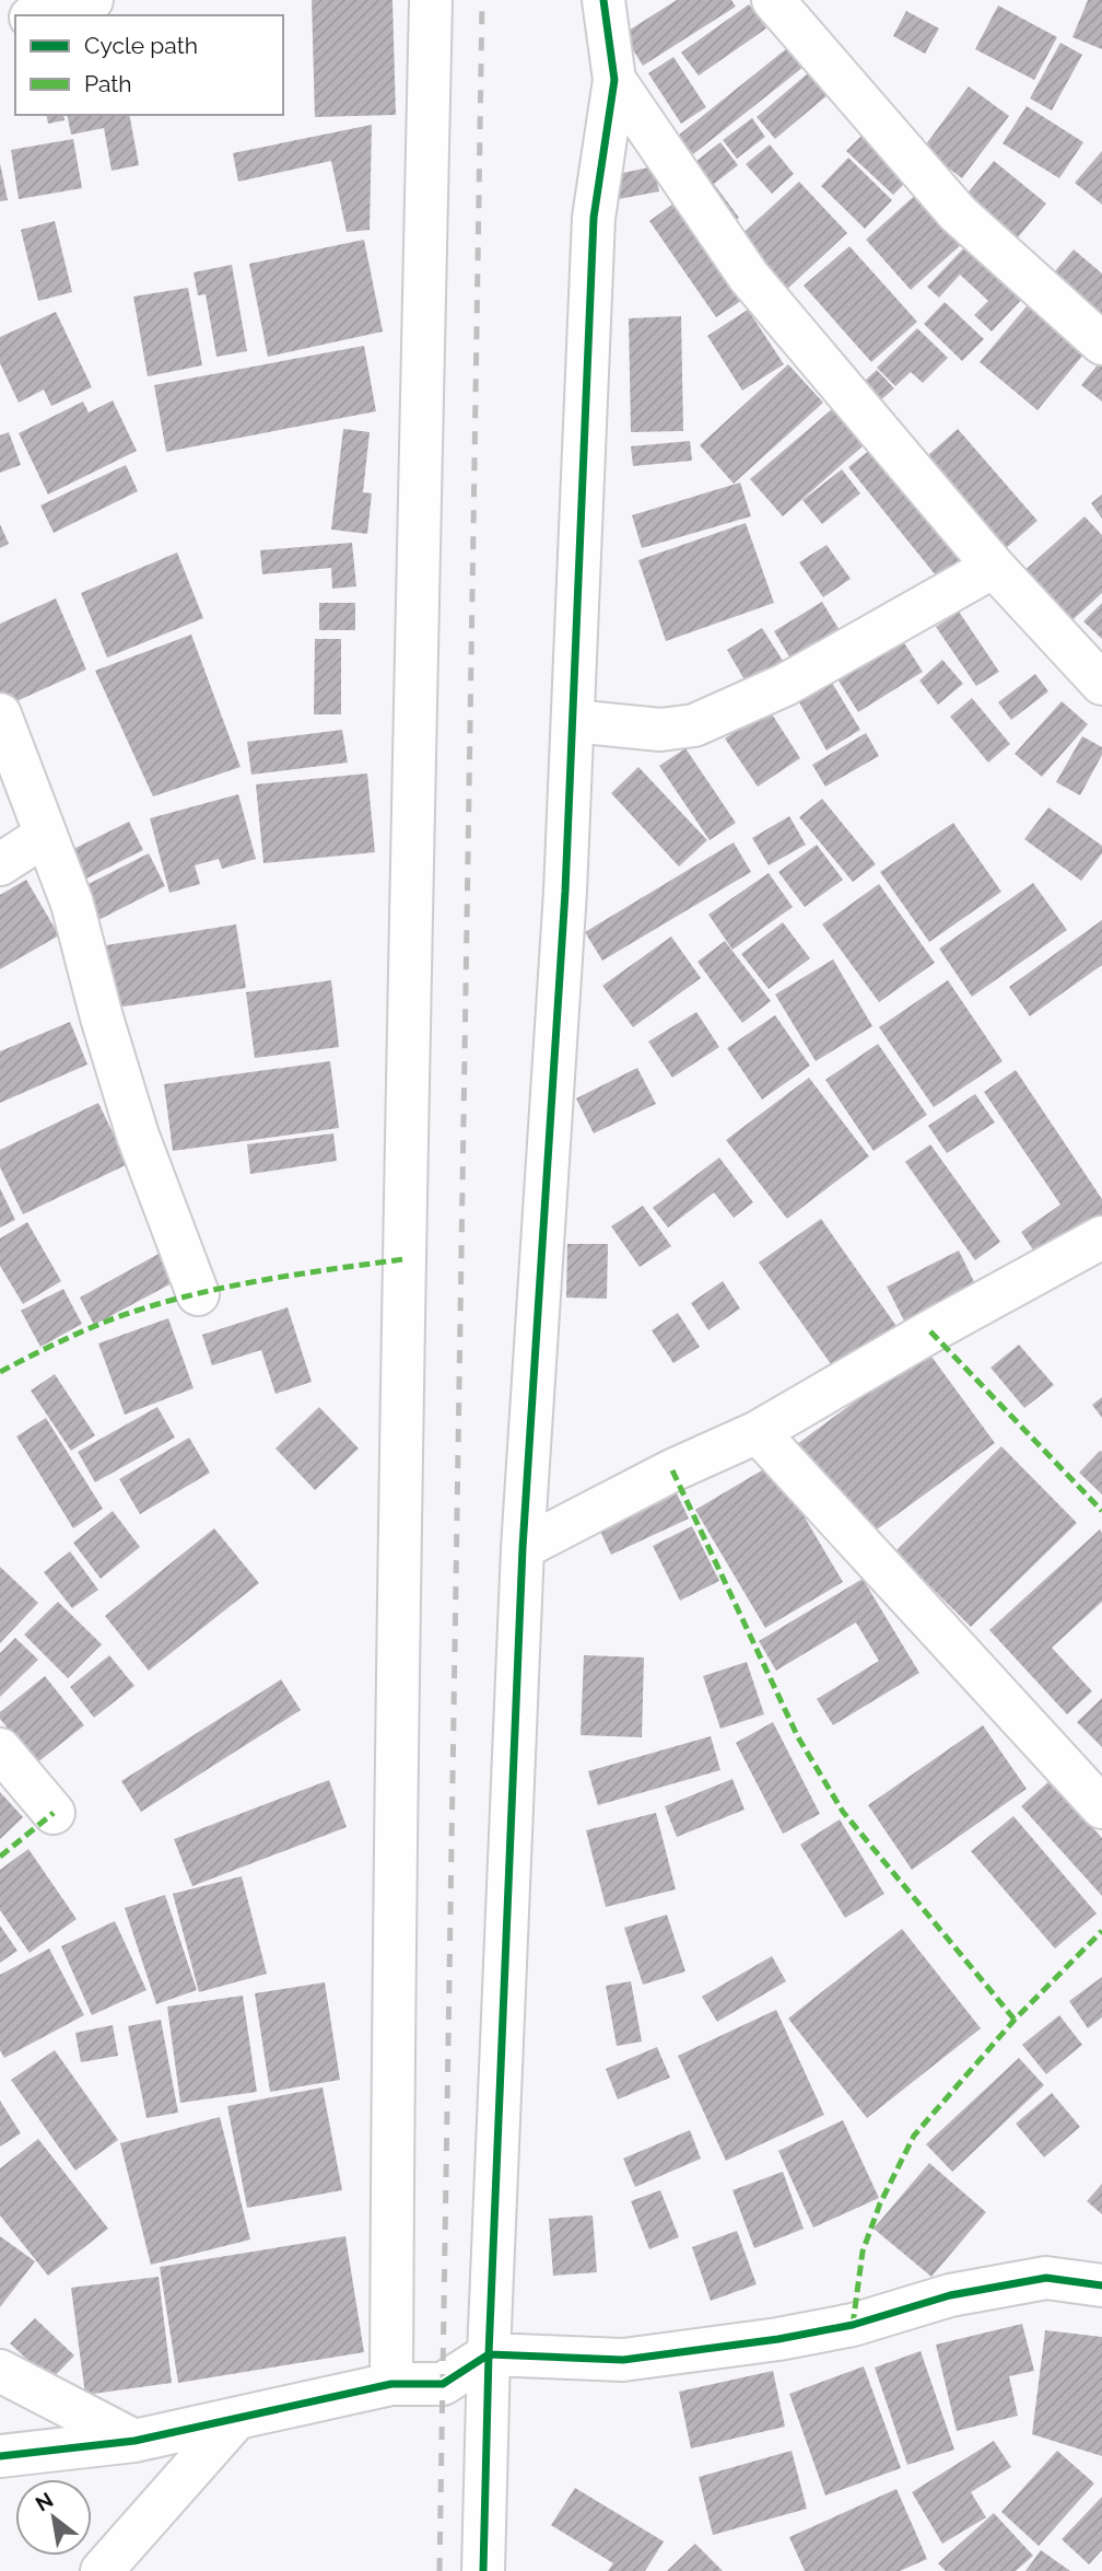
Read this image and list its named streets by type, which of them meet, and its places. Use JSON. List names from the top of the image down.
{
  "legend": ["Cycle path", "Path"],
  "north": "top left"
}
